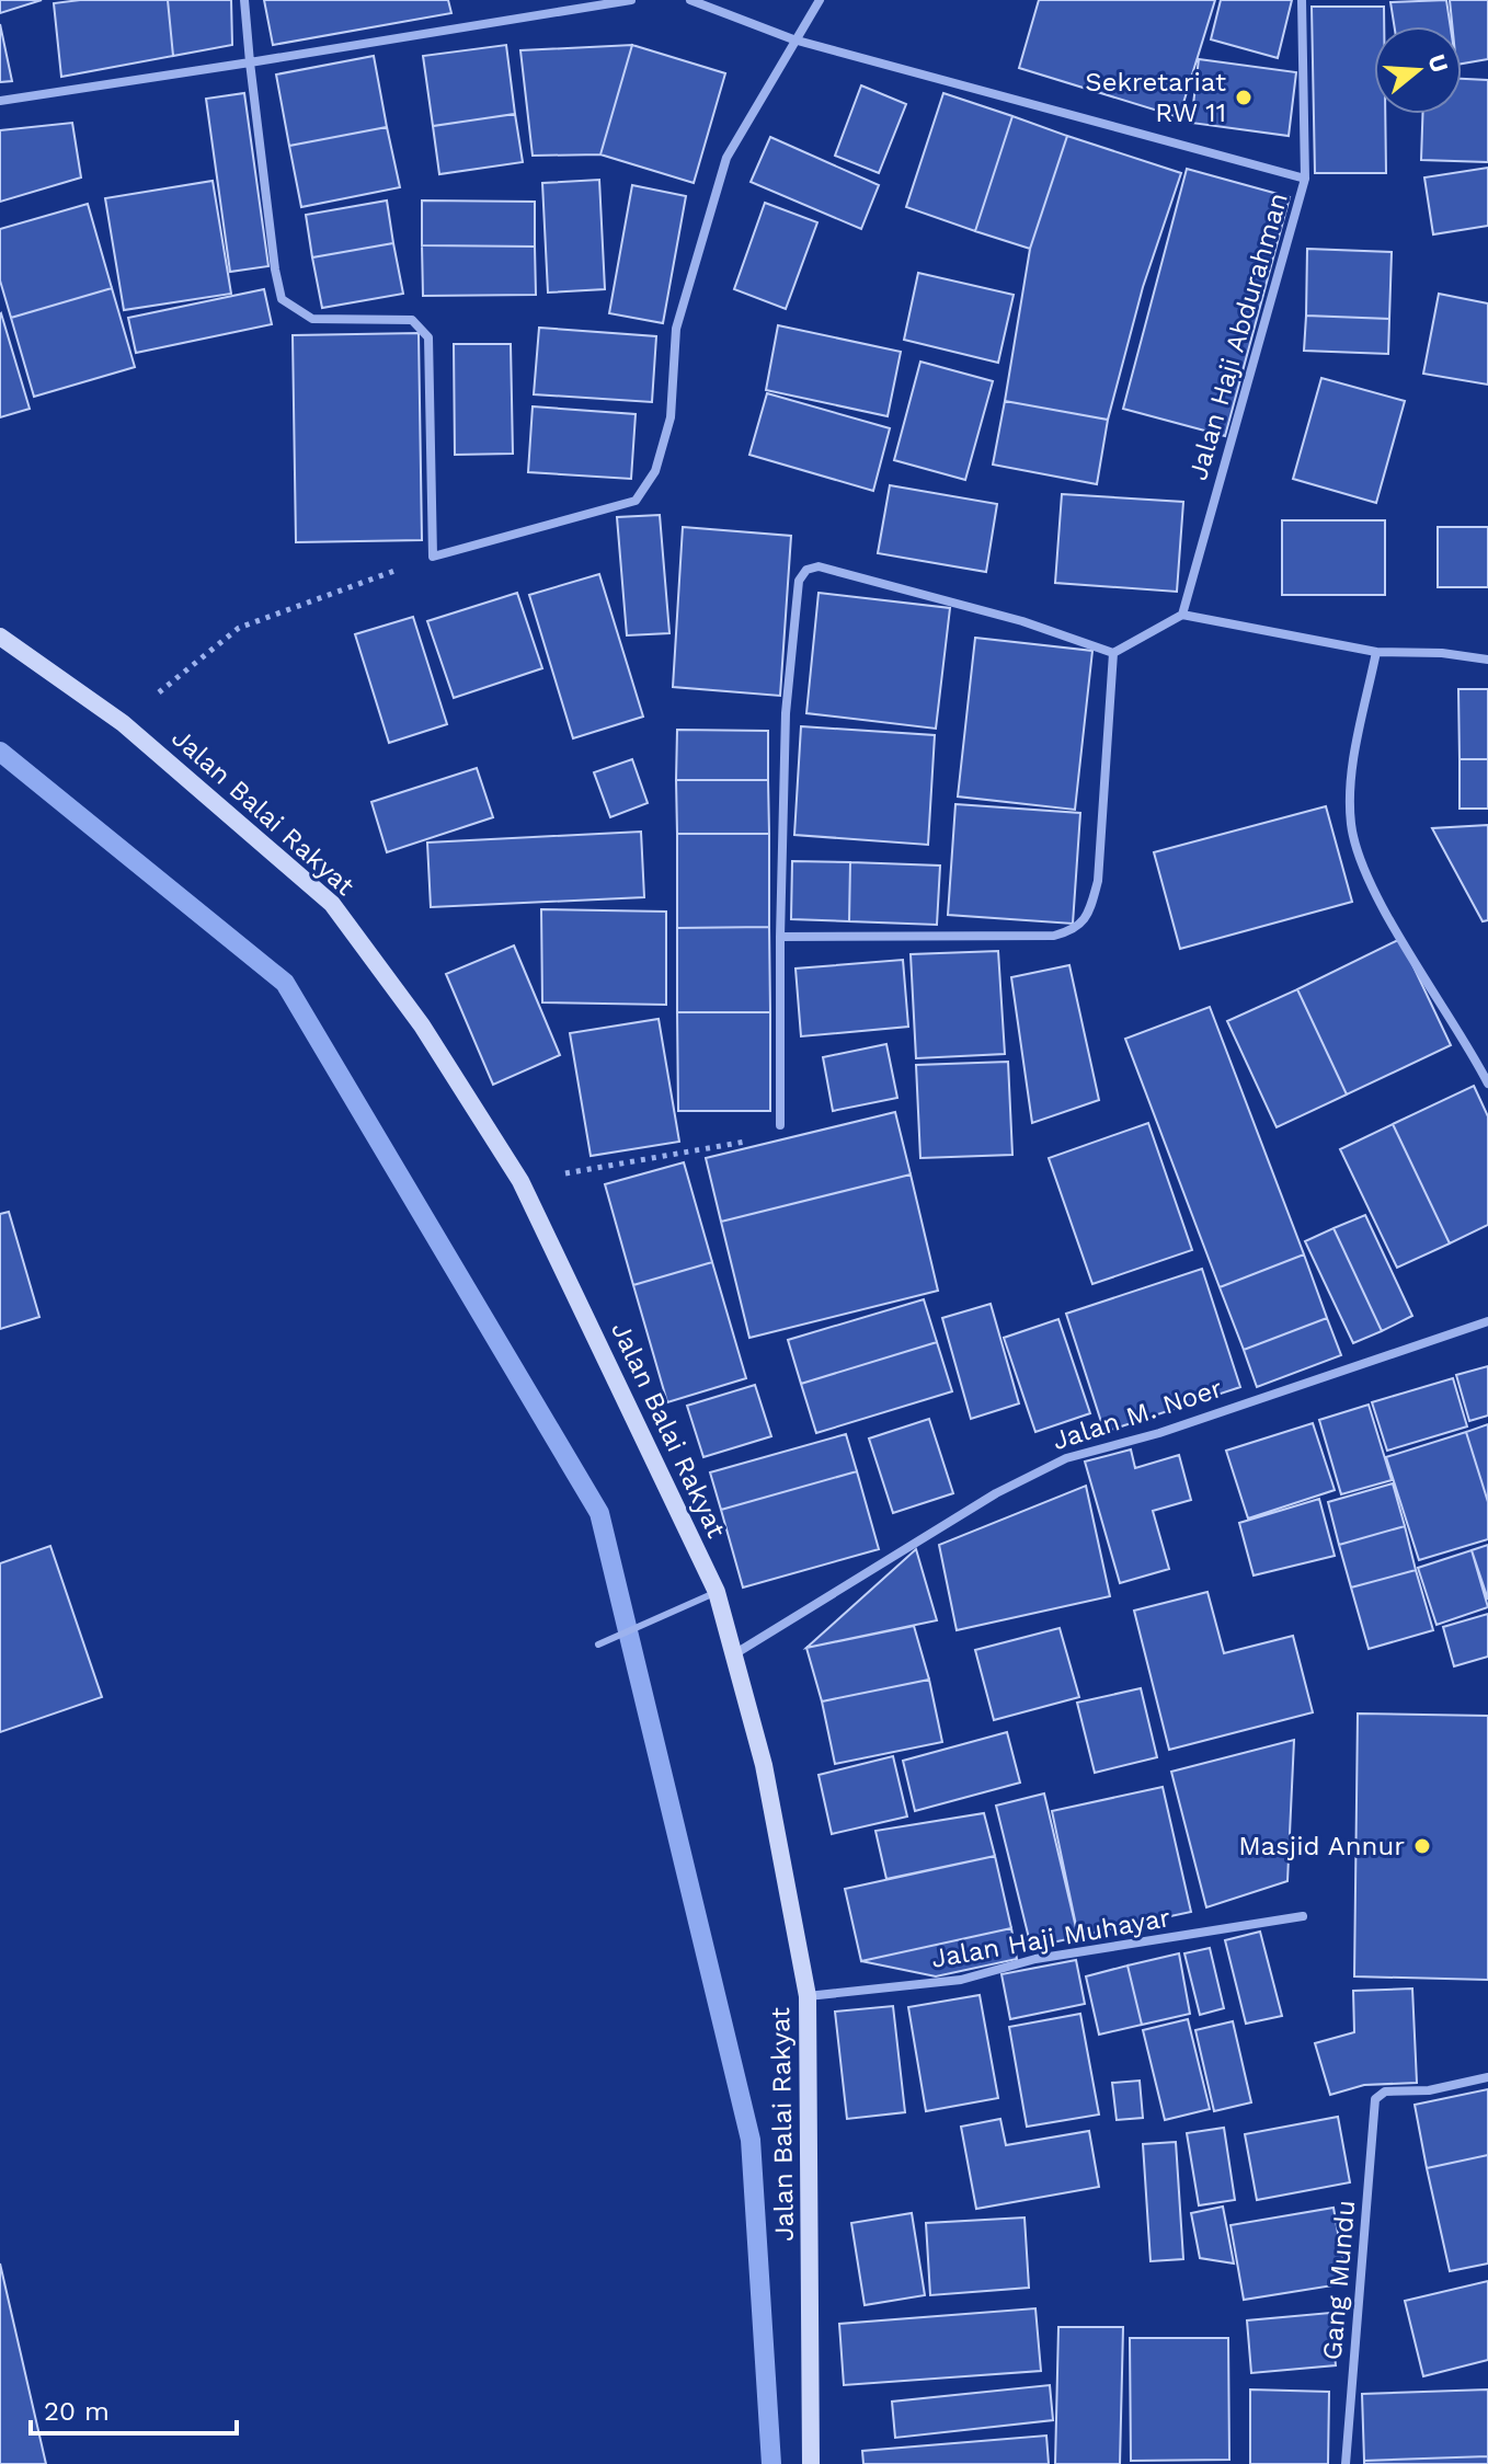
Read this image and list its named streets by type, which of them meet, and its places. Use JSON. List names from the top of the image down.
{
  "streets": {
    "street": [
      "Jalan Haji Abdurahman",
      "Jalan Balai Rakyat",
      "Jalan M. Noer",
      "Jalan Haji Muhayar",
      "Gang Mundu"
    ]
  },
  "crossings": [
    ["Jalan Balai Rakyat", "Jalan M. Noer"],
    ["Jalan Balai Rakyat", "Jalan Haji Muhayar"]
  ],
  "places": ["Sekretariat RW 11", "Masjid Annur"],
  "scale_bar": "20 m",
  "north": "right"
}
